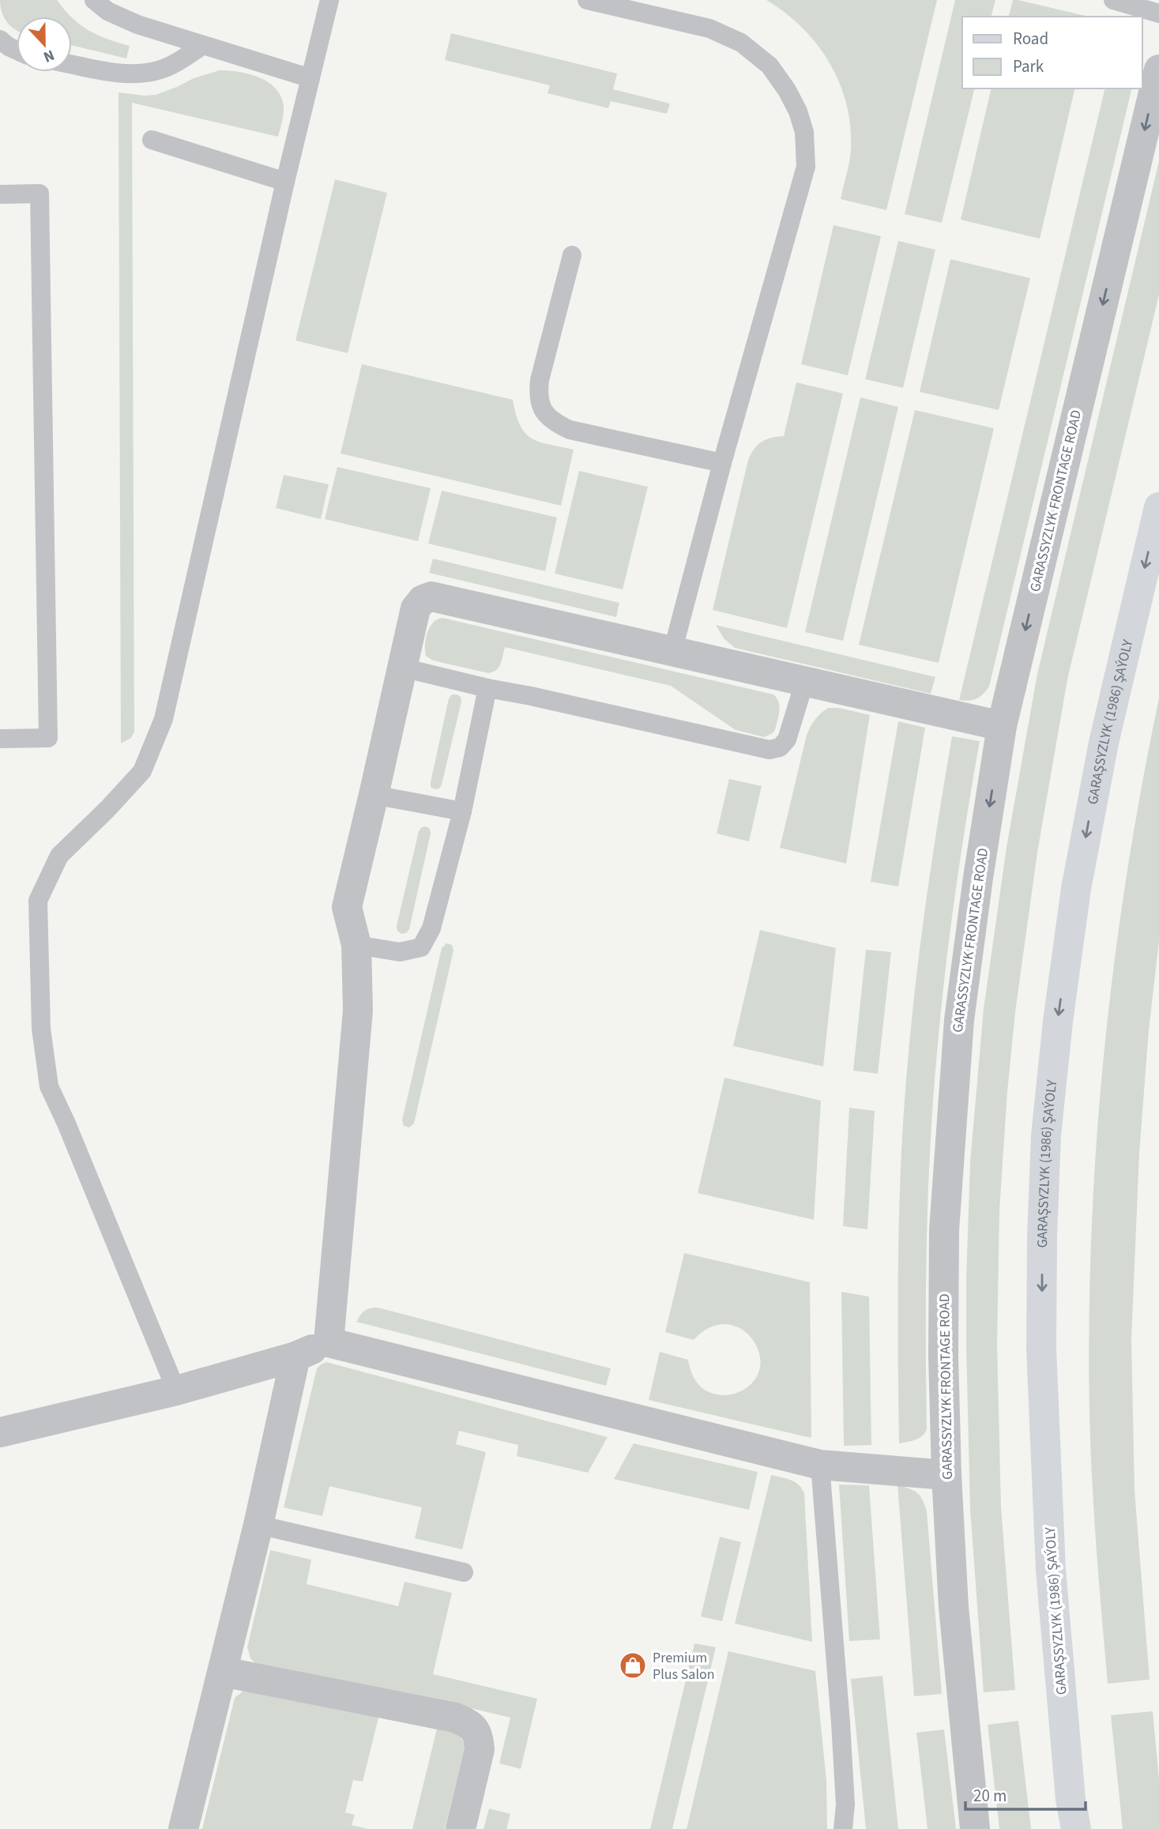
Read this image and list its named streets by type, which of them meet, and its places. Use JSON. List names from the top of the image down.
{
  "streets": {
    "main road": ["GARAŞSYZLYK (1986) ŞAÝOLY"],
    "street": ["GARASSYZLYK FRONTAGE ROAD"]
  },
  "one_way": ["GARASSYZLYK FRONTAGE ROAD", "GARAŞSYZLYK (1986) ŞAÝOLY"],
  "places": {
    "shop": ["Premium Plus Salon"]
  },
  "legend": ["Road", "Park"],
  "scale_bar": "20 m",
  "north": "bottom"
}
